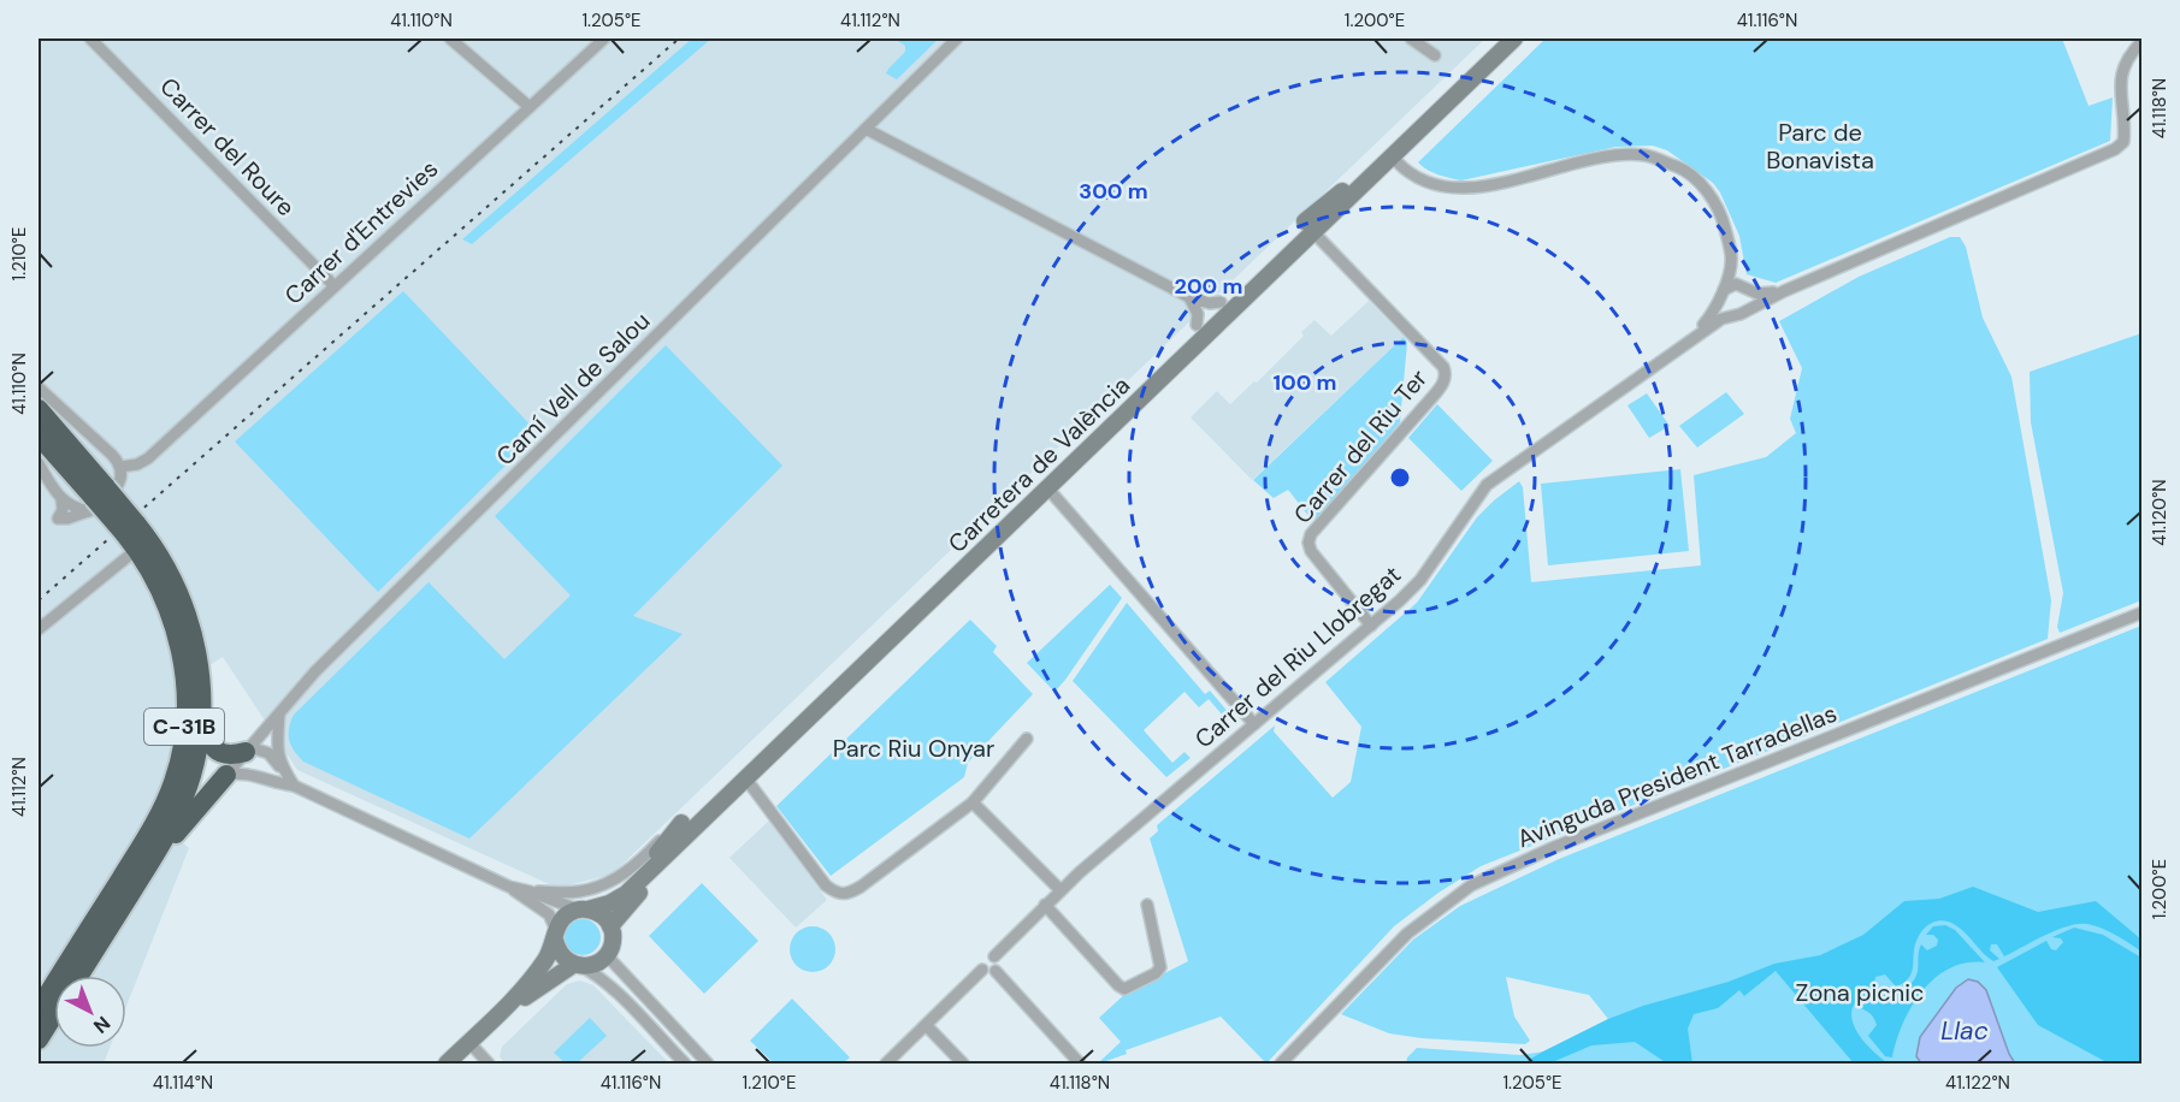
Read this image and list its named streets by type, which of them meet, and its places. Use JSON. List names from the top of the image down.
{
  "streets": {
    "highway": ["C-31B"],
    "main road": ["Carretera de València"],
    "street": [
      "Carrer del Roure",
      "Carrer d'Entrevies",
      "Camí Vell de Salou",
      "Carrer del Riu Ter",
      "Carrer del Riu Llobregat",
      "Avinguda President Tarradellas"
    ]
  },
  "crossings": [
    ["Carrer del Roure", "Carrer d'Entrevies"],
    ["Carrer d'Entrevies", "C-31B"],
    ["Carrer del Riu Ter", "Carretera de València"],
    ["Carrer del Riu Ter", "Carrer del Riu Llobregat"],
    ["Carretera de València", "Carrer del Riu Llobregat"]
  ],
  "water": ["Llac"],
  "parks": ["Parc de Bonavista", "Parc Riu Onyar", "Zona picnic"],
  "north": "bottom right",
  "coordinates": [
    "41.110°N",
    "1.205°E",
    "41.112°N",
    "1.200°E",
    "41.116°N",
    "41.118°N",
    "1.210°E",
    "41.120°N",
    "41.114°N",
    "41.122°N"
  ],
  "rings": ["300 m", "200 m", "100 m"]
}
